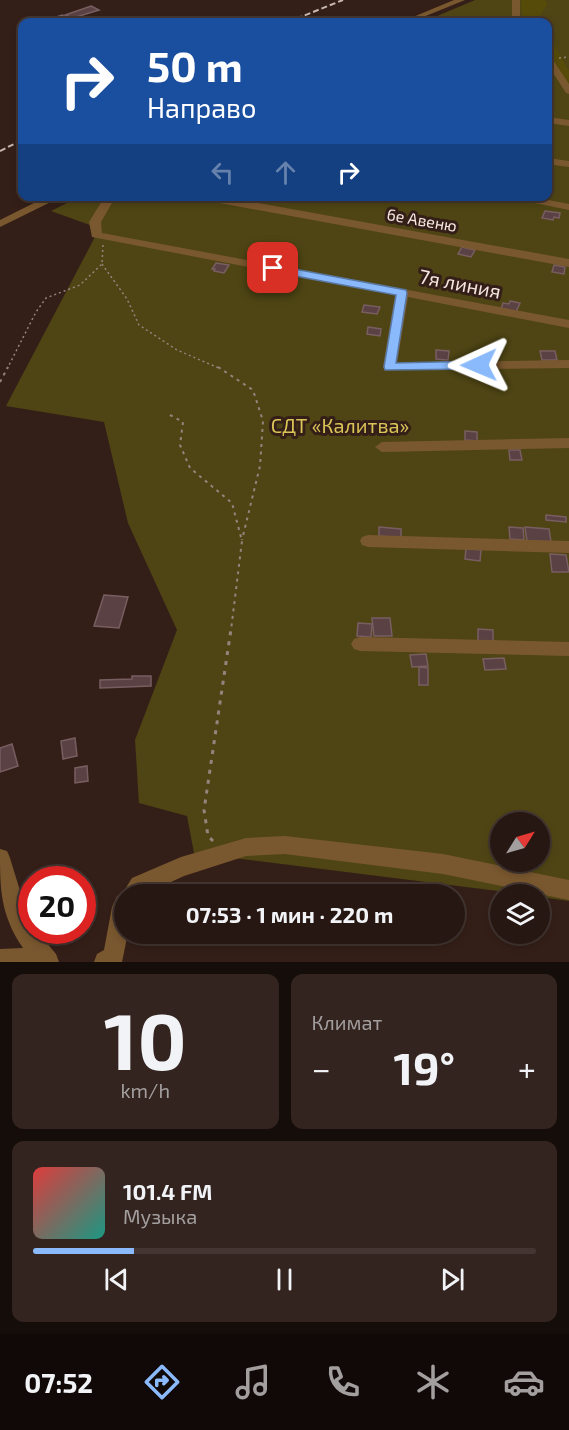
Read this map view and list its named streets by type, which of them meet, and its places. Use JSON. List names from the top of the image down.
{
  "streets": {
    "street": ["6е Авеню", "7я линия"]
  },
  "parks": ["СДТ «Калитва»"],
  "north": "top right",
  "page": {
    "turn": ["50 m", "Направо"],
    "limit": "20",
    "trip": "07:53 · 1 мин · 220 m",
    "tile": [
      ["10", "km/h"],
      "Климат"
    ],
    "heat": ["−", "19°", "+"],
    "song": ["101.4 FM", "Музыка"],
    "tabs": "07:52"
  }
}
